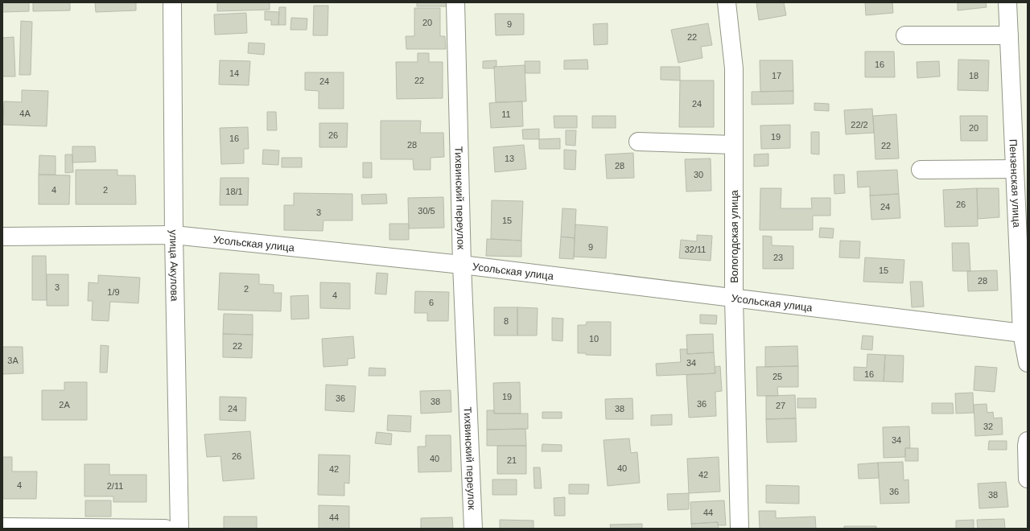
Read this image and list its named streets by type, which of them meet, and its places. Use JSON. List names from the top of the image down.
{
  "streets": {
    "street": [
      "Пензенская улица",
      "Тихвинский переулок",
      "Вологодская улица",
      "Усольская улица",
      "улица Акулова"
    ]
  },
  "crossings": [
    ["Пензенская улица", "Усольская улица"],
    ["Тихвинский переулок", "Усольская улица"],
    ["Вологодская улица", "Усольская улица"],
    ["Усольская улица", "улица Акулова"]
  ],
  "house_numbers": [
    "20",
    "9",
    "22",
    "16",
    "14",
    "17",
    "18",
    "22",
    "24",
    "24",
    "4А",
    "11",
    "22/2",
    "20",
    "26",
    "19",
    "16",
    "28",
    "22",
    "13",
    "28",
    "30",
    "4",
    "2",
    "18/1",
    "26",
    "24",
    "30/5",
    "3",
    "15",
    "9",
    "32/11",
    "23",
    "15",
    "28",
    "3",
    "2",
    "1/9",
    "4",
    "6",
    "8",
    "10",
    "22",
    "3А",
    "34",
    "16",
    "25",
    "19",
    "36",
    "38",
    "36",
    "2А",
    "27",
    "24",
    "38",
    "32",
    "34",
    "26",
    "40",
    "21",
    "40",
    "42",
    "42",
    "4",
    "2/11",
    "36",
    "38",
    "44",
    "44"
  ]
}
